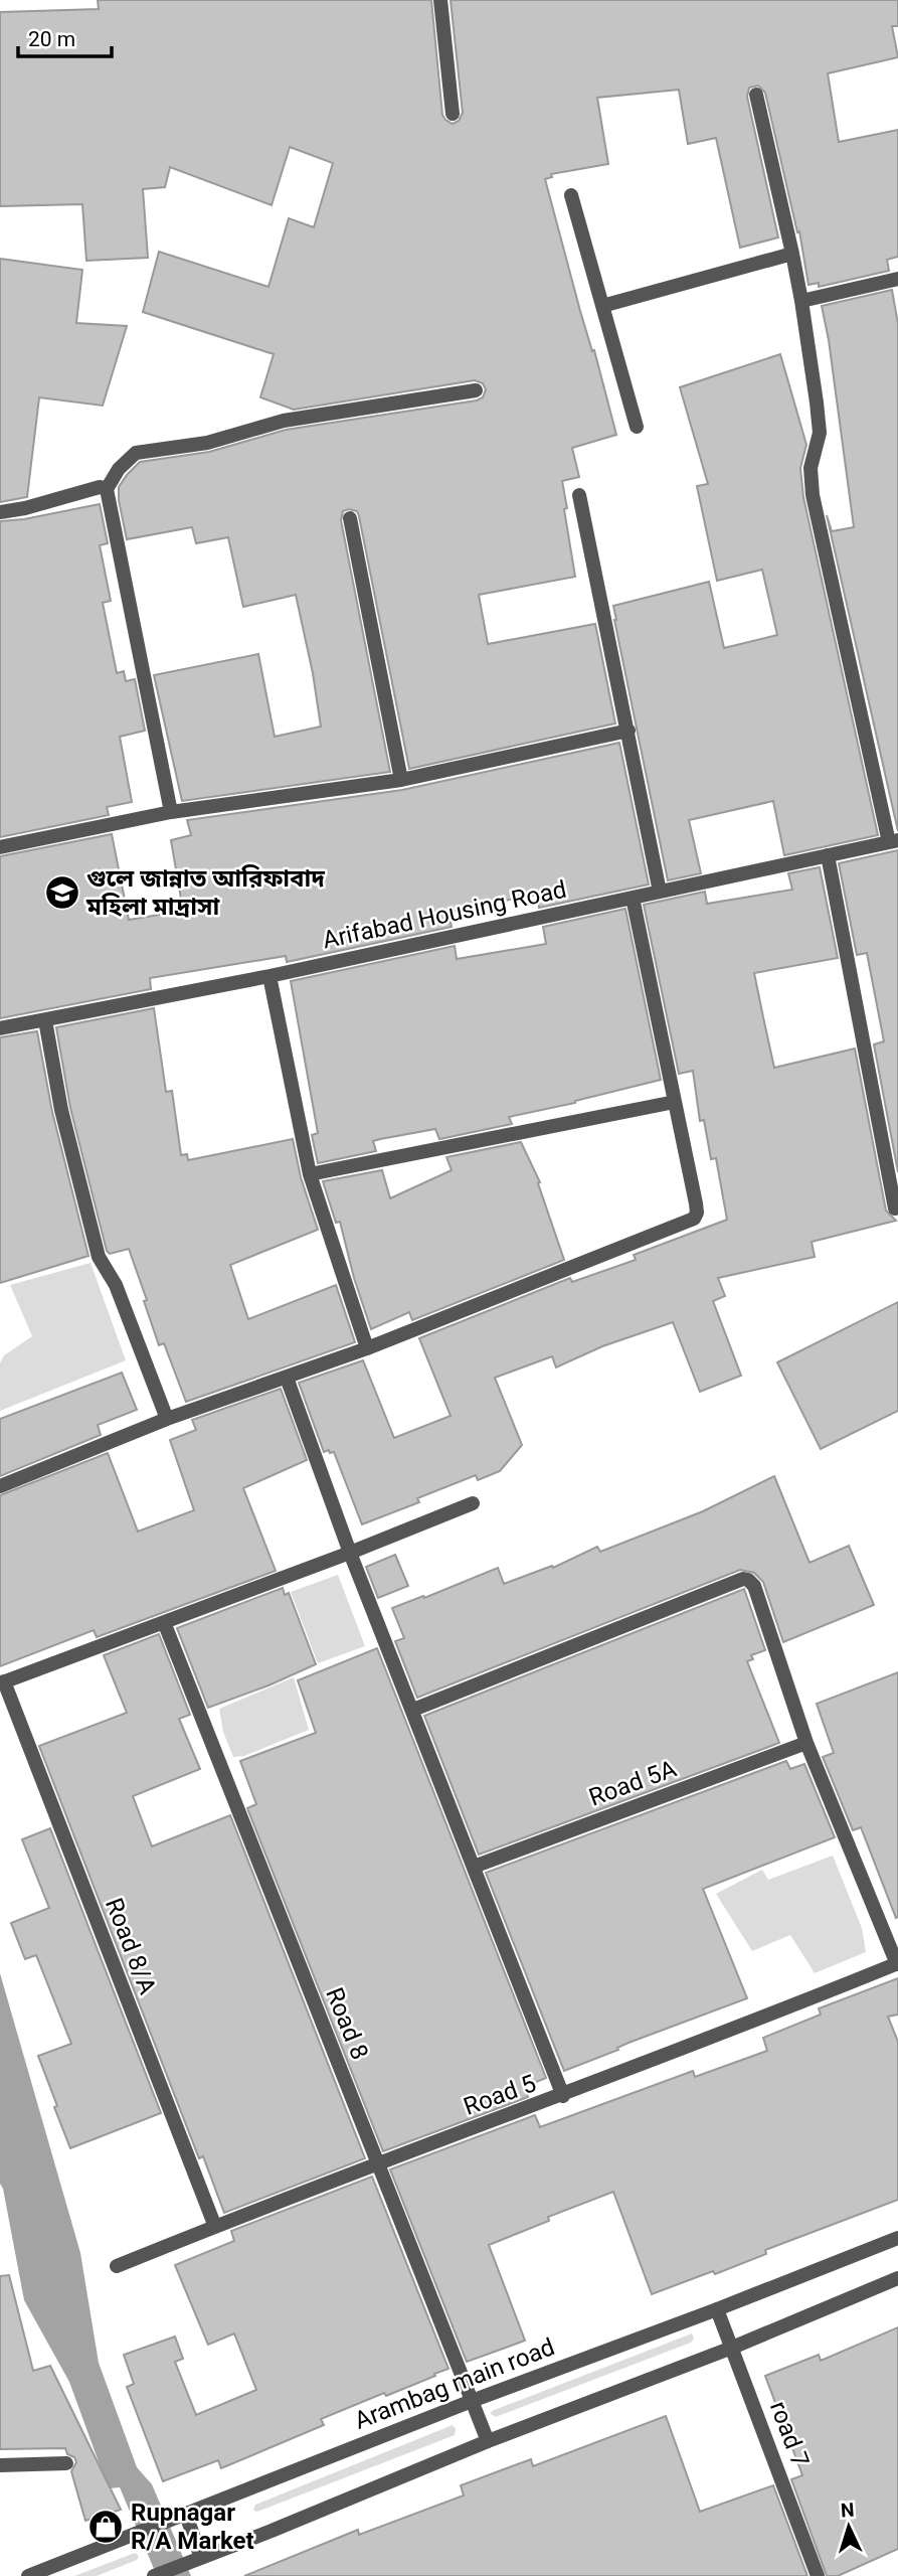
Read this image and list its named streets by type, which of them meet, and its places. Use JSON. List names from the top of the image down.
{
  "streets": {
    "street": [
      "Arifabad Housing Road",
      "Road 5A",
      "Road 8/A",
      "Road 8",
      "Road 5",
      "Arambag main road",
      "road 7"
    ]
  },
  "crossings": [
    ["Road 8/A", "Road 5"],
    ["Road 8", "Road 5"],
    ["Road 8", "Arambag main road"],
    ["Arambag main road", "road 7"]
  ],
  "places": {
    "school or university": ["গুলে জান্নাত আরিফাবাদ মহিলা মাদ্রাসা"],
    "shop": ["Rupnagar R/A Market"]
  },
  "scale_bar": "20 m",
  "north": "top"
}
